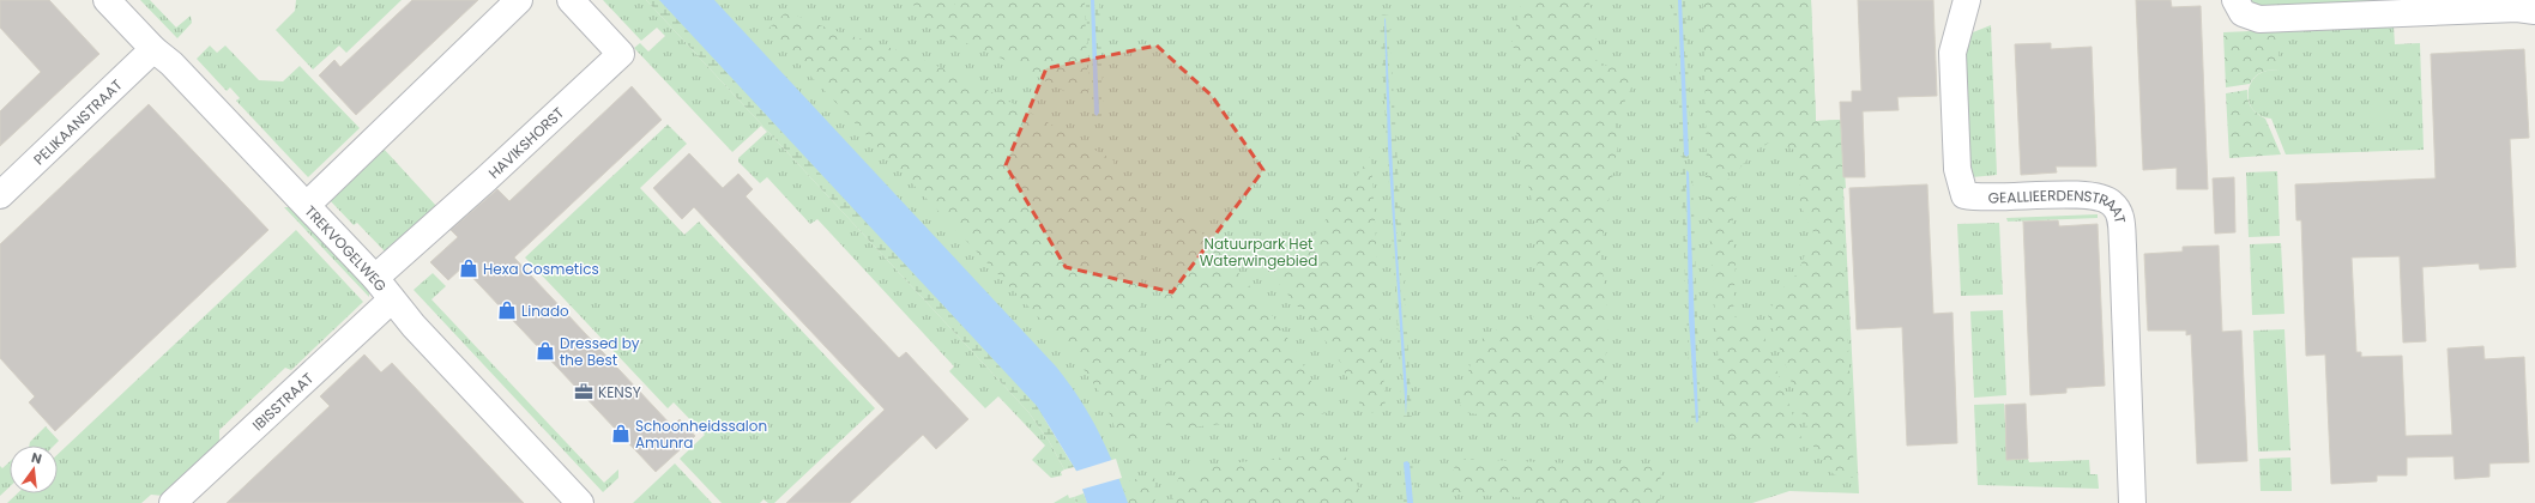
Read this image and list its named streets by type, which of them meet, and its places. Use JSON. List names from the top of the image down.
{
  "streets": {
    "street": [
      "PELIKAANSTRAAT",
      "HAVIKSHORST",
      "GEALLIEERDENSTRAAT",
      "TREKVOGELWEG",
      "IBISSTRAAT"
    ]
  },
  "crossings": [
    ["PELIKAANSTRAAT", "TREKVOGELWEG"],
    ["HAVIKSHORST", "TREKVOGELWEG"],
    ["TREKVOGELWEG", "IBISSTRAAT"]
  ],
  "parks": ["Natuurpark Het Waterwingebied"],
  "places": {
    "shop": [
      "Hexa Cosmetics",
      "Linado",
      "Dressed by the Best",
      "Schoonheidssalon Amunra"
    ],
    "office": ["KENSY"]
  },
  "north": "top"
}
